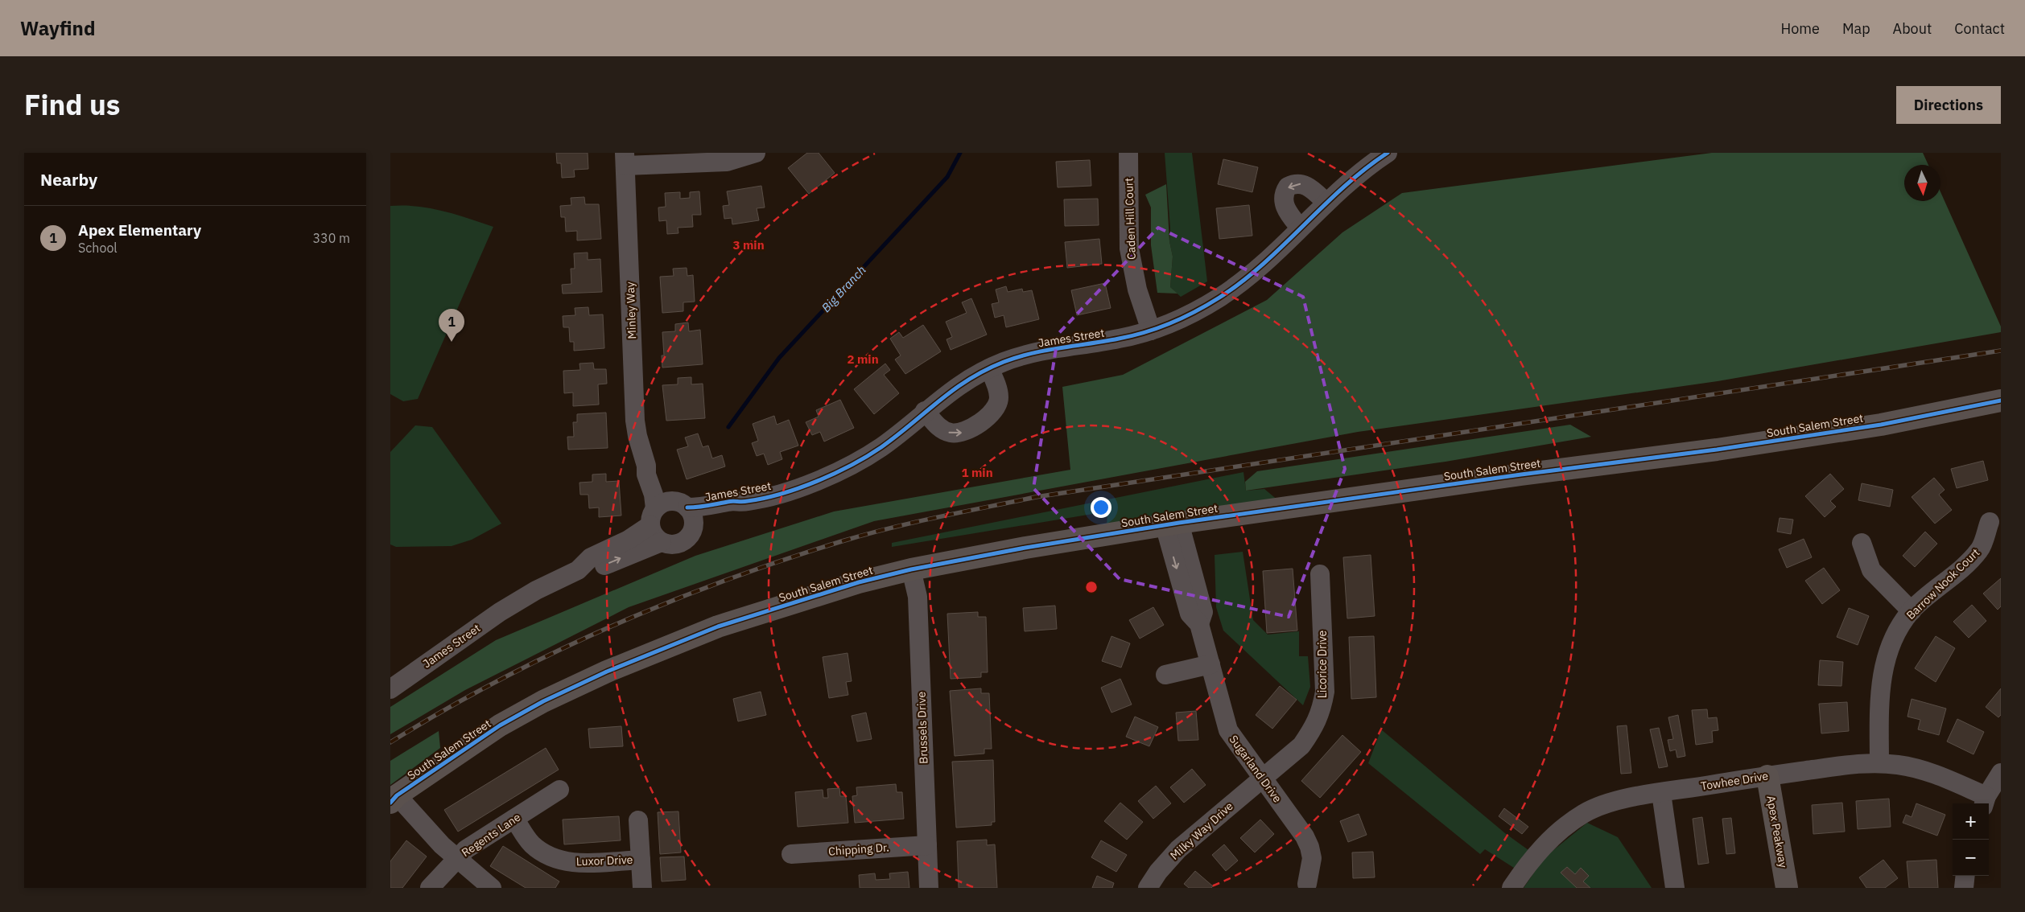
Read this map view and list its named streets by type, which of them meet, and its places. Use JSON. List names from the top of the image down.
{
  "streets": {
    "main road": ["South Salem Street", "Apex Peakway"],
    "street": [
      "Caden Hill Court",
      "Minley Way",
      "James Street",
      "Barrow Nook Court",
      "Licorice Drive",
      "Brussels Drive",
      "Sugarland Drive",
      "Towhee Drive",
      "Milky Way Drive",
      "Regents Lane",
      "Chipping Dr.",
      "Luxor Drive"
    ]
  },
  "crossings": [
    ["Caden Hill Court", "James Street"],
    ["Minley Way", "James Street"],
    ["South Salem Street", "Brussels Drive"],
    ["South Salem Street", "Sugarland Drive"],
    ["Barrow Nook Court", "Towhee Drive"],
    ["Licorice Drive", "Sugarland Drive"],
    ["Licorice Drive", "Milky Way Drive"],
    ["Brussels Drive", "Chipping Dr."],
    ["Sugarland Drive", "Milky Way Drive"],
    ["Towhee Drive", "Apex Peakway"],
    ["Regents Lane", "Luxor Drive"]
  ],
  "water": ["Big Branch"],
  "north": "bottom",
  "page": {
    "header": "Wayfind",
    "nav": [
      "Home",
      "Map",
      "About",
      "Contact"
    ],
    "title": "Find us",
    "buttons": "Directions",
    "heading": "Nearby",
    "list": [
      {
        "mark": "1",
        "name": "Apex Elementary",
        "note": "School",
        "value": "330 m"
      }
    ],
    "pins": "1",
    "map_buttons": ["+", "−"]
  },
  "rings": ["3 min", "2 min", "1 min"]
}
